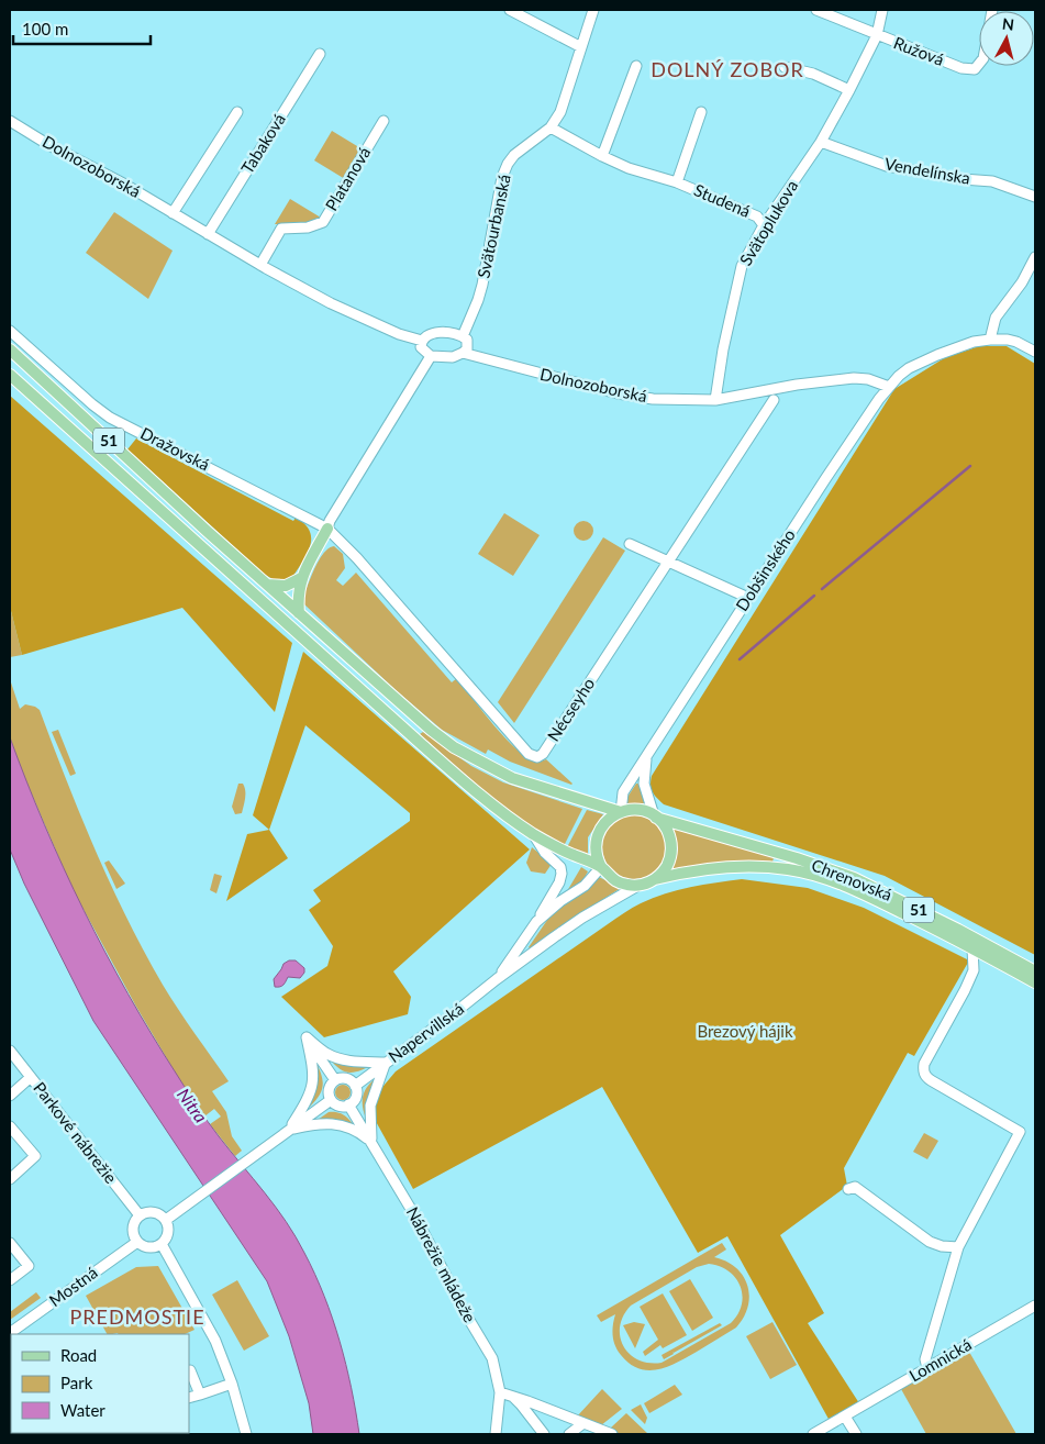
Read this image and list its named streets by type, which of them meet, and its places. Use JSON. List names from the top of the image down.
{
  "streets": {
    "main road": ["51", "Chrenovská"],
    "street": [
      "Ružová",
      "Tabaková",
      "Dolnozoborská",
      "Vendelínska",
      "Platanová",
      "Studená",
      "Svätoplukova",
      "Svätourbanská",
      "Dražovská",
      "Dobšinského",
      "Nécseyho",
      "Napervillská",
      "Parkové nábrežie",
      "Nábrežie mládeže",
      "Mostná",
      "Lomnická"
    ]
  },
  "crossings": [
    ["Ružová", "Svätoplukova"],
    ["Tabaková", "Dolnozoborská"],
    ["Dolnozoborská", "Platanová"],
    ["Dolnozoborská", "Svätoplukova"],
    ["Dolnozoborská", "Dobšinského"],
    ["Vendelínska", "Svätoplukova"],
    ["Studená", "Svätoplukova"],
    ["Studená", "Svätourbanská"],
    ["51", "Dobšinského"],
    ["51", "Chrenovská"],
    ["51", "Napervillská"],
    ["Dražovská", "Nécseyho"],
    ["Dobšinského", "Chrenovská"],
    ["Dobšinského", "Napervillská"],
    ["Chrenovská", "Napervillská"],
    ["Napervillská", "Nábrežie mládeže"],
    ["Parkové nábrežie", "Mostná"]
  ],
  "districts": ["DOLNÝ ZOBOR", "PREDMOSTIE"],
  "water": ["Nitra"],
  "parks": ["Brezový hájik"],
  "legend": ["Road", "Park", "Water"],
  "scale_bar": "100 m",
  "north": "top"
}
